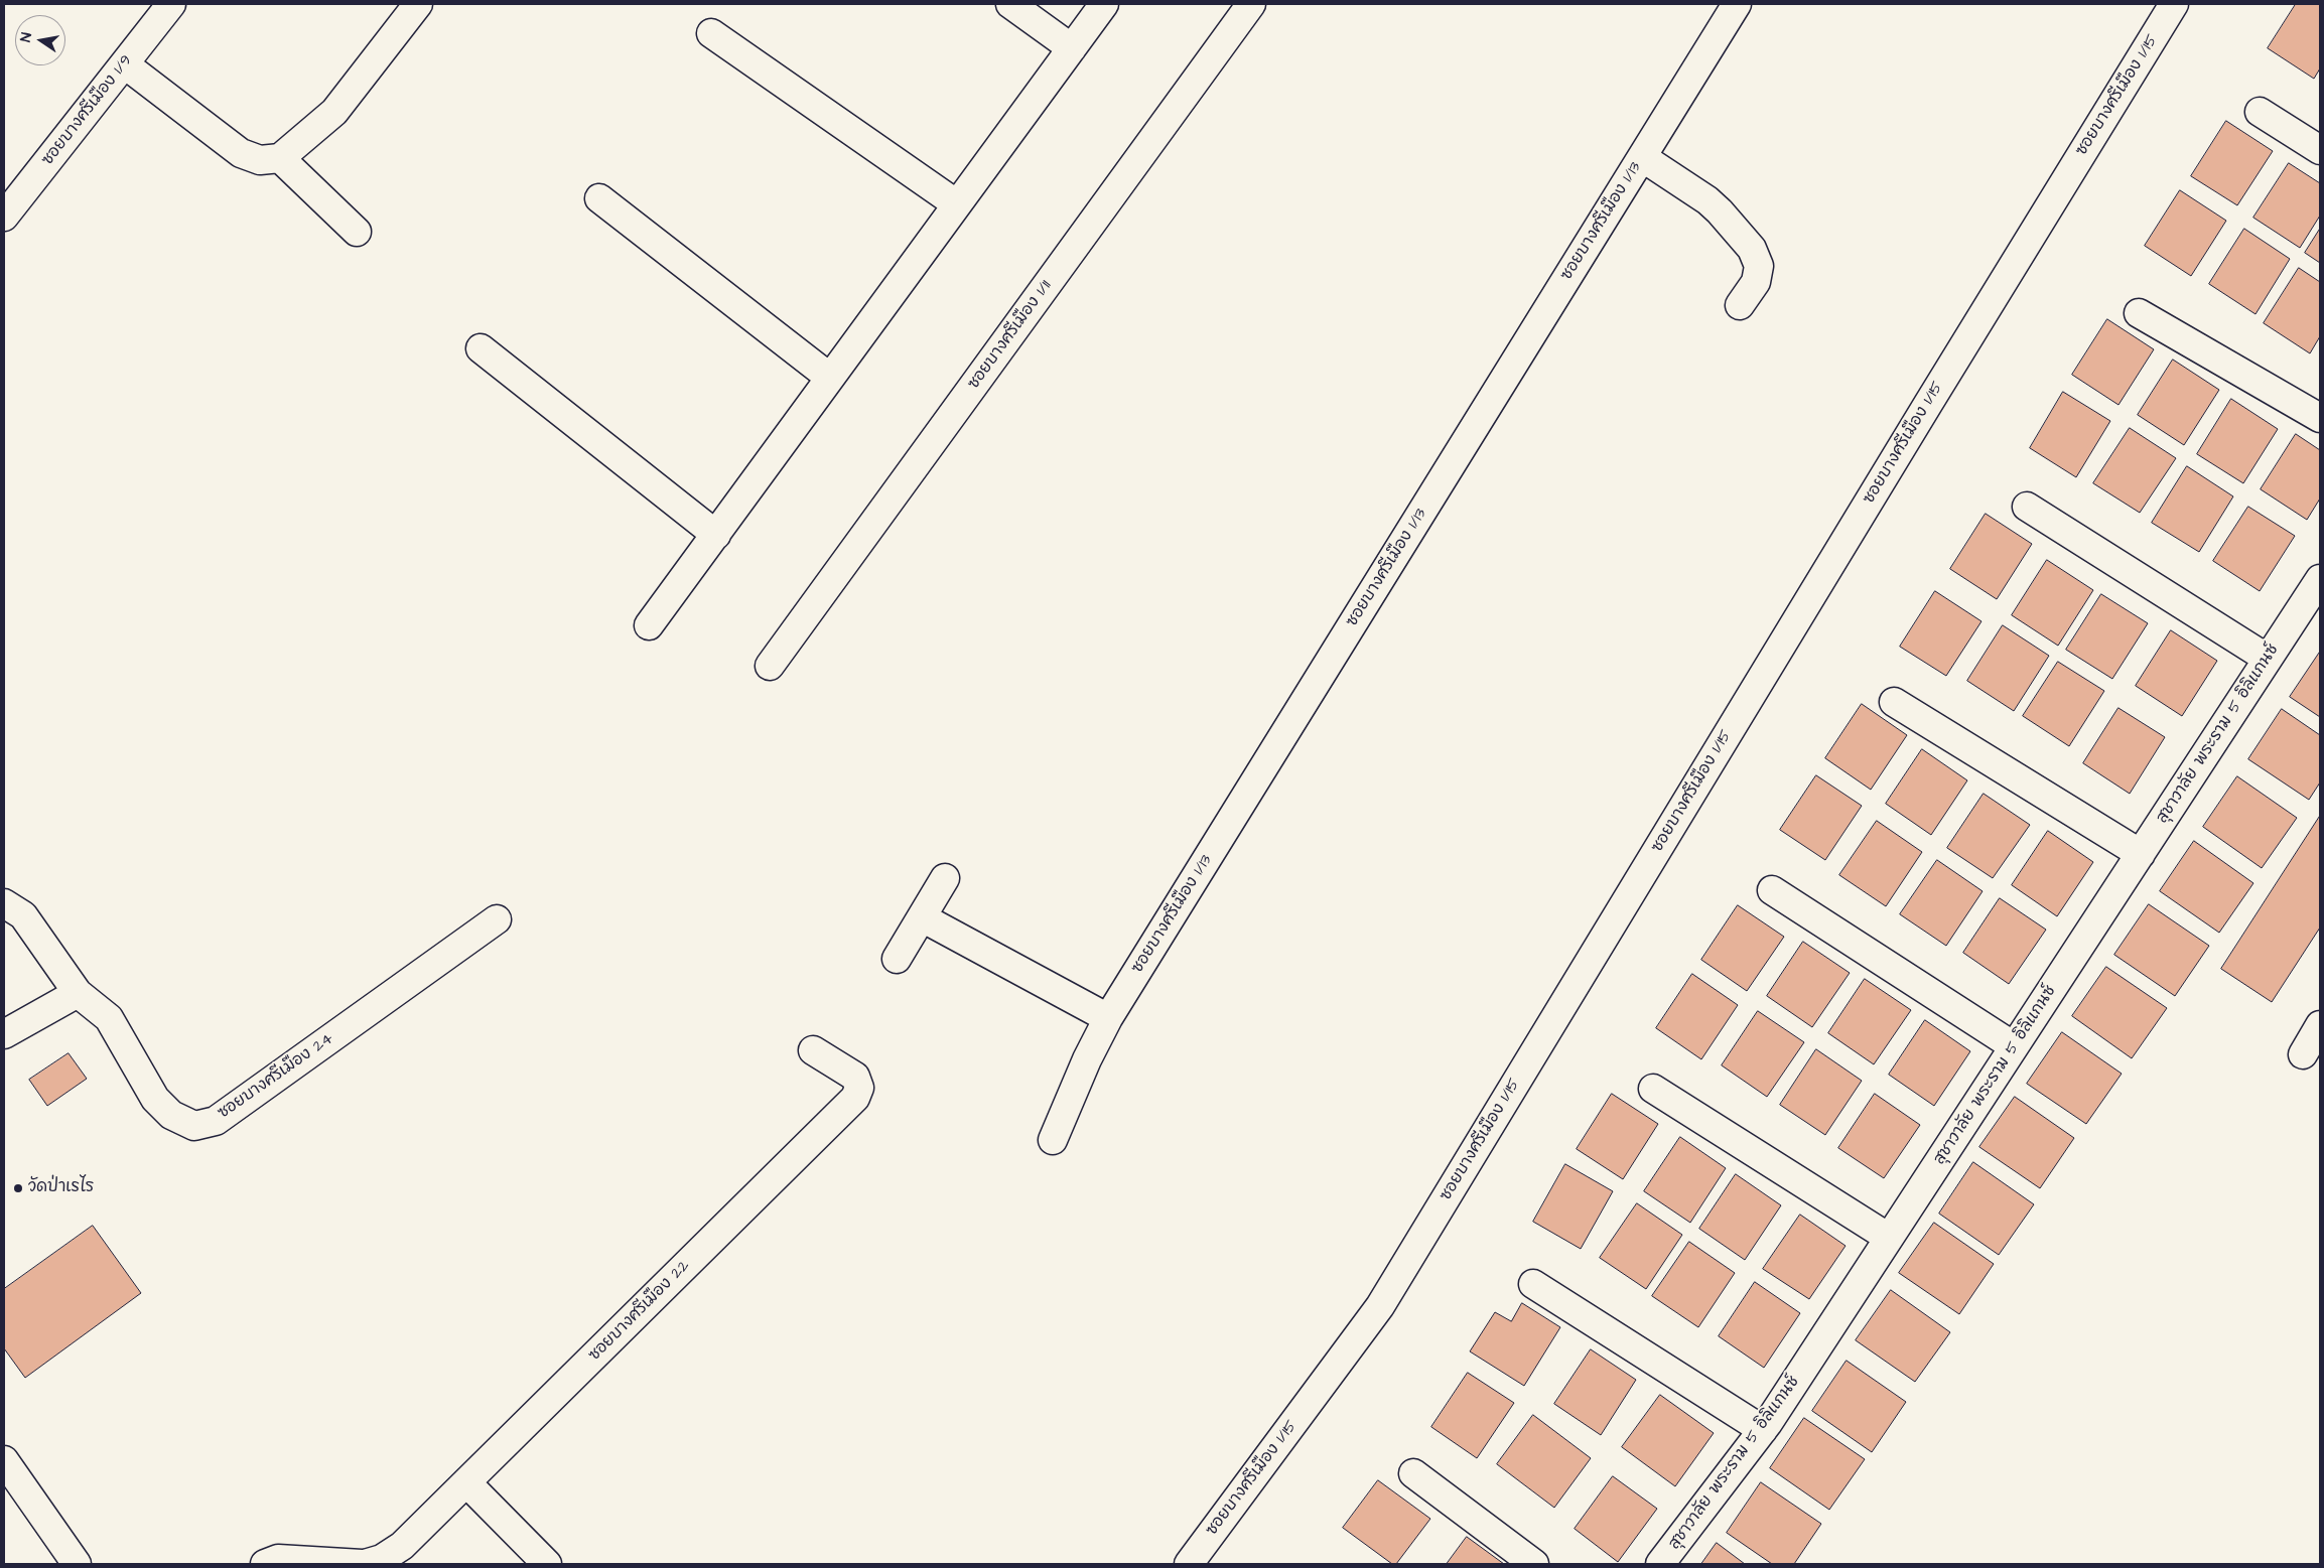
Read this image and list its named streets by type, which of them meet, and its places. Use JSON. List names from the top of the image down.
{
  "streets": {
    "street": [
      "ซอยบางศรีเมือง 1/15",
      "ซอยบางศรีเมือง 1/9",
      "ซอยบางศรีเมือง 1/13",
      "ซอยบางศรีเมือง 1/11",
      "สุชาวาลัย พระราม 5 อิลิแกนซ์",
      "ซอยบางศรีเมือง 24",
      "ซอยบางศรีเมือง 22"
    ]
  },
  "places": ["วัดป่าเรไร"],
  "north": "left"
}
